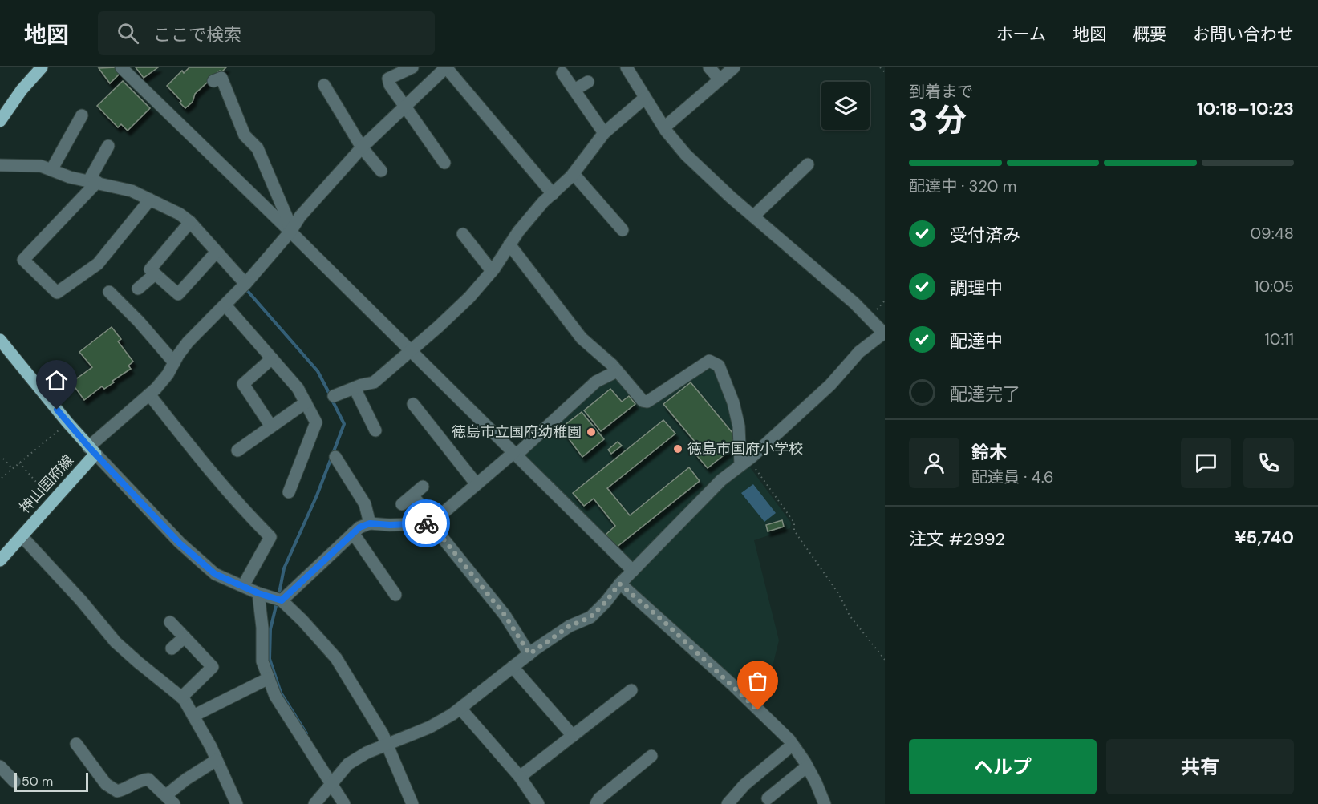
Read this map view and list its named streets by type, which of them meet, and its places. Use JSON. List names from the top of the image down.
{
  "streets": {
    "main road": ["神山国府線"]
  },
  "places": ["徳島市立国府幼稚園", "徳島市国府小学校"],
  "scale_bar": "50 m",
  "page": {
    "header": "地図",
    "search": "ここで検索",
    "nav": [
      "ホーム",
      "地図",
      "概要",
      "お問い合わせ"
    ],
    "heading": ["3 分", "到着まで", "10:18–10:23"],
    "panel": [
      "鈴木",
      "配達員 · 4.6",
      "注文 #2992",
      "¥5,740"
    ],
    "bar": "配達中 · 320 m",
    "list": [
      ["受付済み", "09:48"],
      ["調理中", "10:05"],
      ["配達中", "10:11"],
      "配達完了"
    ],
    "buttons": ["ヘルプ", "共有"],
    "scale": "50 m"
  }
}
